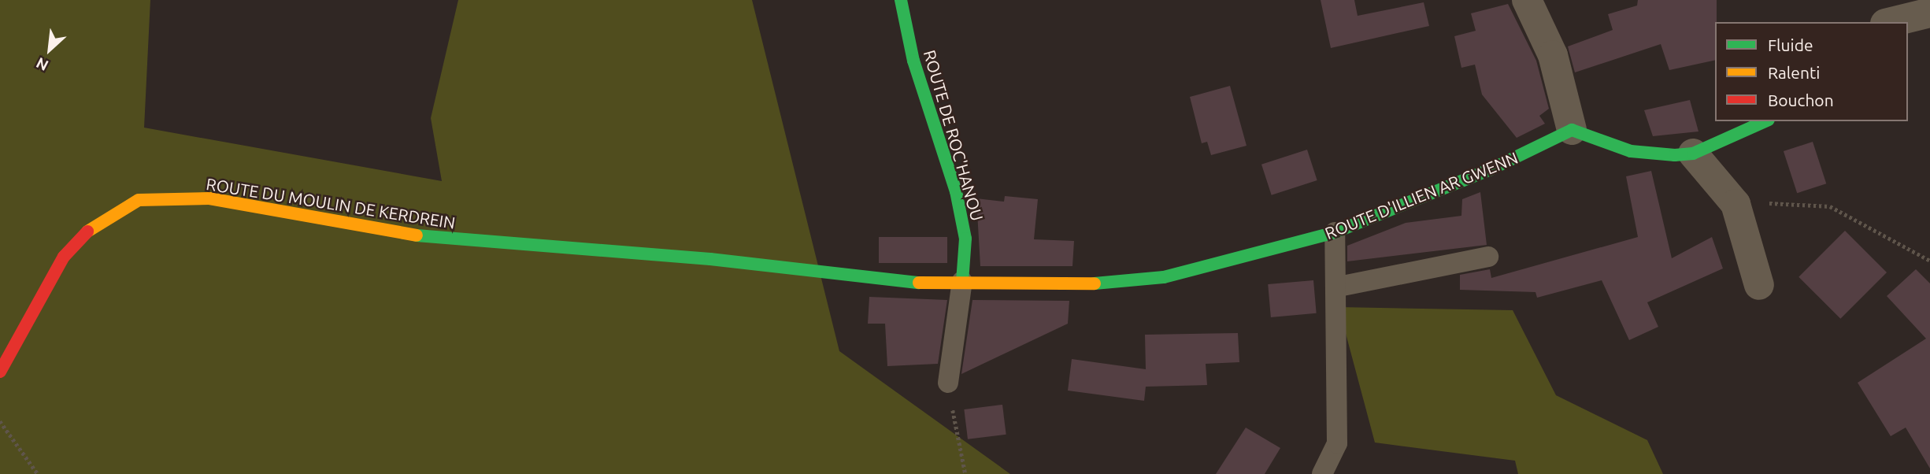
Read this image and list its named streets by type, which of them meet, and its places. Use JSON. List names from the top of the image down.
{
  "streets": {
    "street": ["ROUTE DE ROC'HANOU", "ROUTE D'ILLIEN AR GWENN", "ROUTE DU MOULIN DE KERDREIN"]
  },
  "crossings": [
    ["ROUTE DE ROC'HANOU", "ROUTE D'ILLIEN AR GWENN"],
    ["ROUTE DE ROC'HANOU", "ROUTE DU MOULIN DE KERDREIN"],
    ["ROUTE D'ILLIEN AR GWENN", "ROUTE DU MOULIN DE KERDREIN"]
  ],
  "legend": ["Fluide", "Ralenti", "Bouchon"],
  "north": "bottom left"
}
